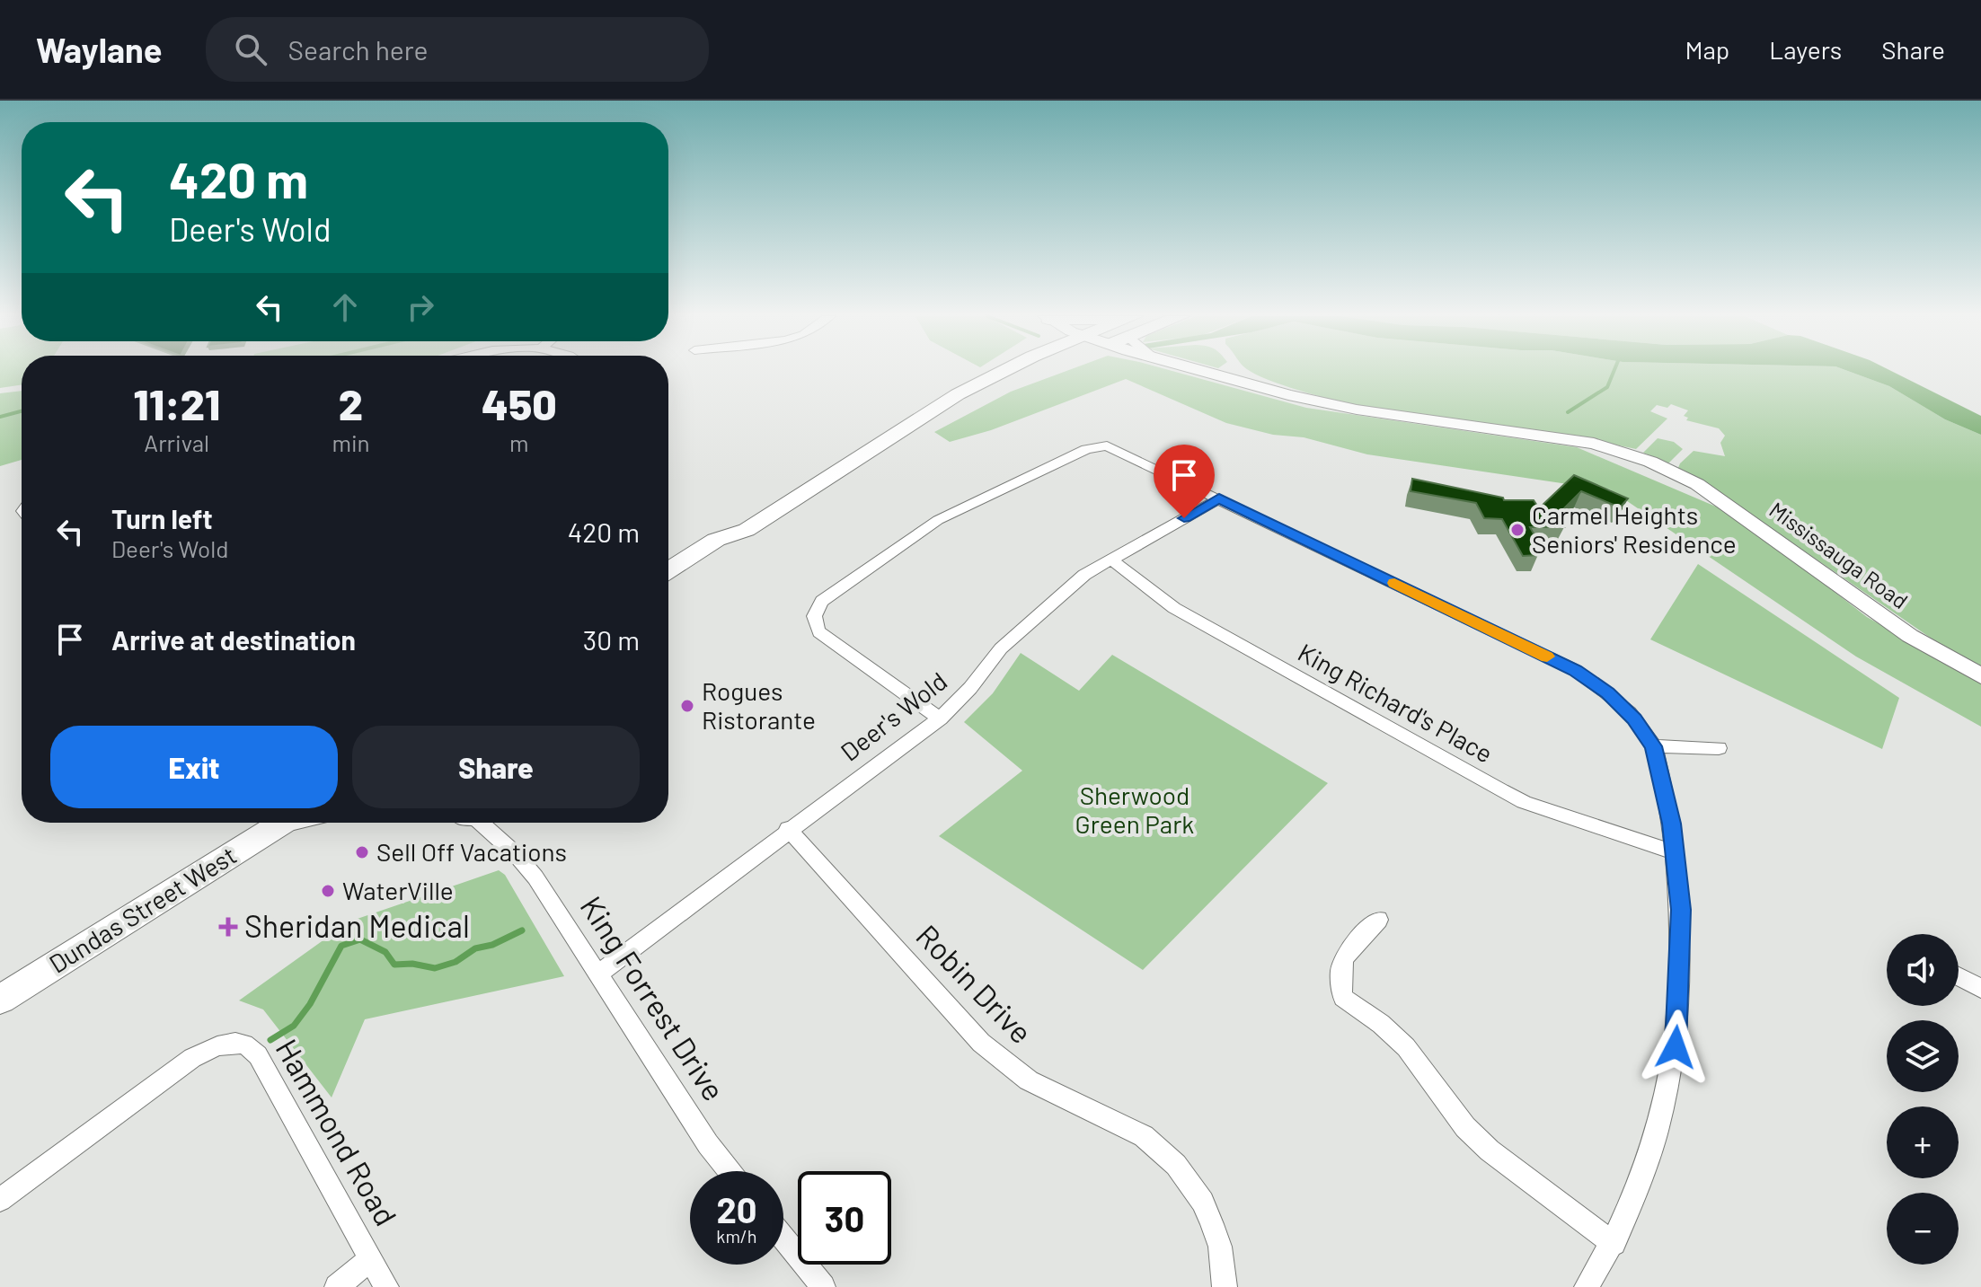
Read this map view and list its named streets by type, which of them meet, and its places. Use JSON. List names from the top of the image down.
{
  "streets": {
    "main road": ["Mississauga Road", "Dundas Street West"],
    "street": [
      "King Richard's Place",
      "Deer's Wold",
      "Robin Drive",
      "King Forrest Drive",
      "Hammond Road"
    ]
  },
  "crossings": [
    ["King Richard's Place", "Deer's Wold"],
    ["Deer's Wold", "Robin Drive"],
    ["Deer's Wold", "King Forrest Drive"]
  ],
  "parks": ["Sherwood Green Park"],
  "places": {
    "other": [
      "Carmel Heights Seniors' Residence",
      "Rogues Ristorante",
      "Sell Off Vacations",
      "WaterVille"
    ],
    "health": ["Sheridan Medical"]
  },
  "page": {
    "header": "Waylane",
    "search": "Search here",
    "nav": ["Map", "Layers", "Share"],
    "turn": ["420 m", "Deer's Wold"],
    "eta": [
      "11:21",
      "Arrival",
      "2",
      "min",
      "450",
      "m"
    ],
    "list": [
      {
        "name": "Turn left",
        "note": "Deer's Wold",
        "value": "420 m"
      },
      {
        "name": "Arrive at destination",
        "value": "30 m"
      }
    ],
    "buttons": ["Exit", "Share"],
    "map_buttons": ["+", "−"],
    "speed": "20 km/h",
    "limit": "30"
  }
}
